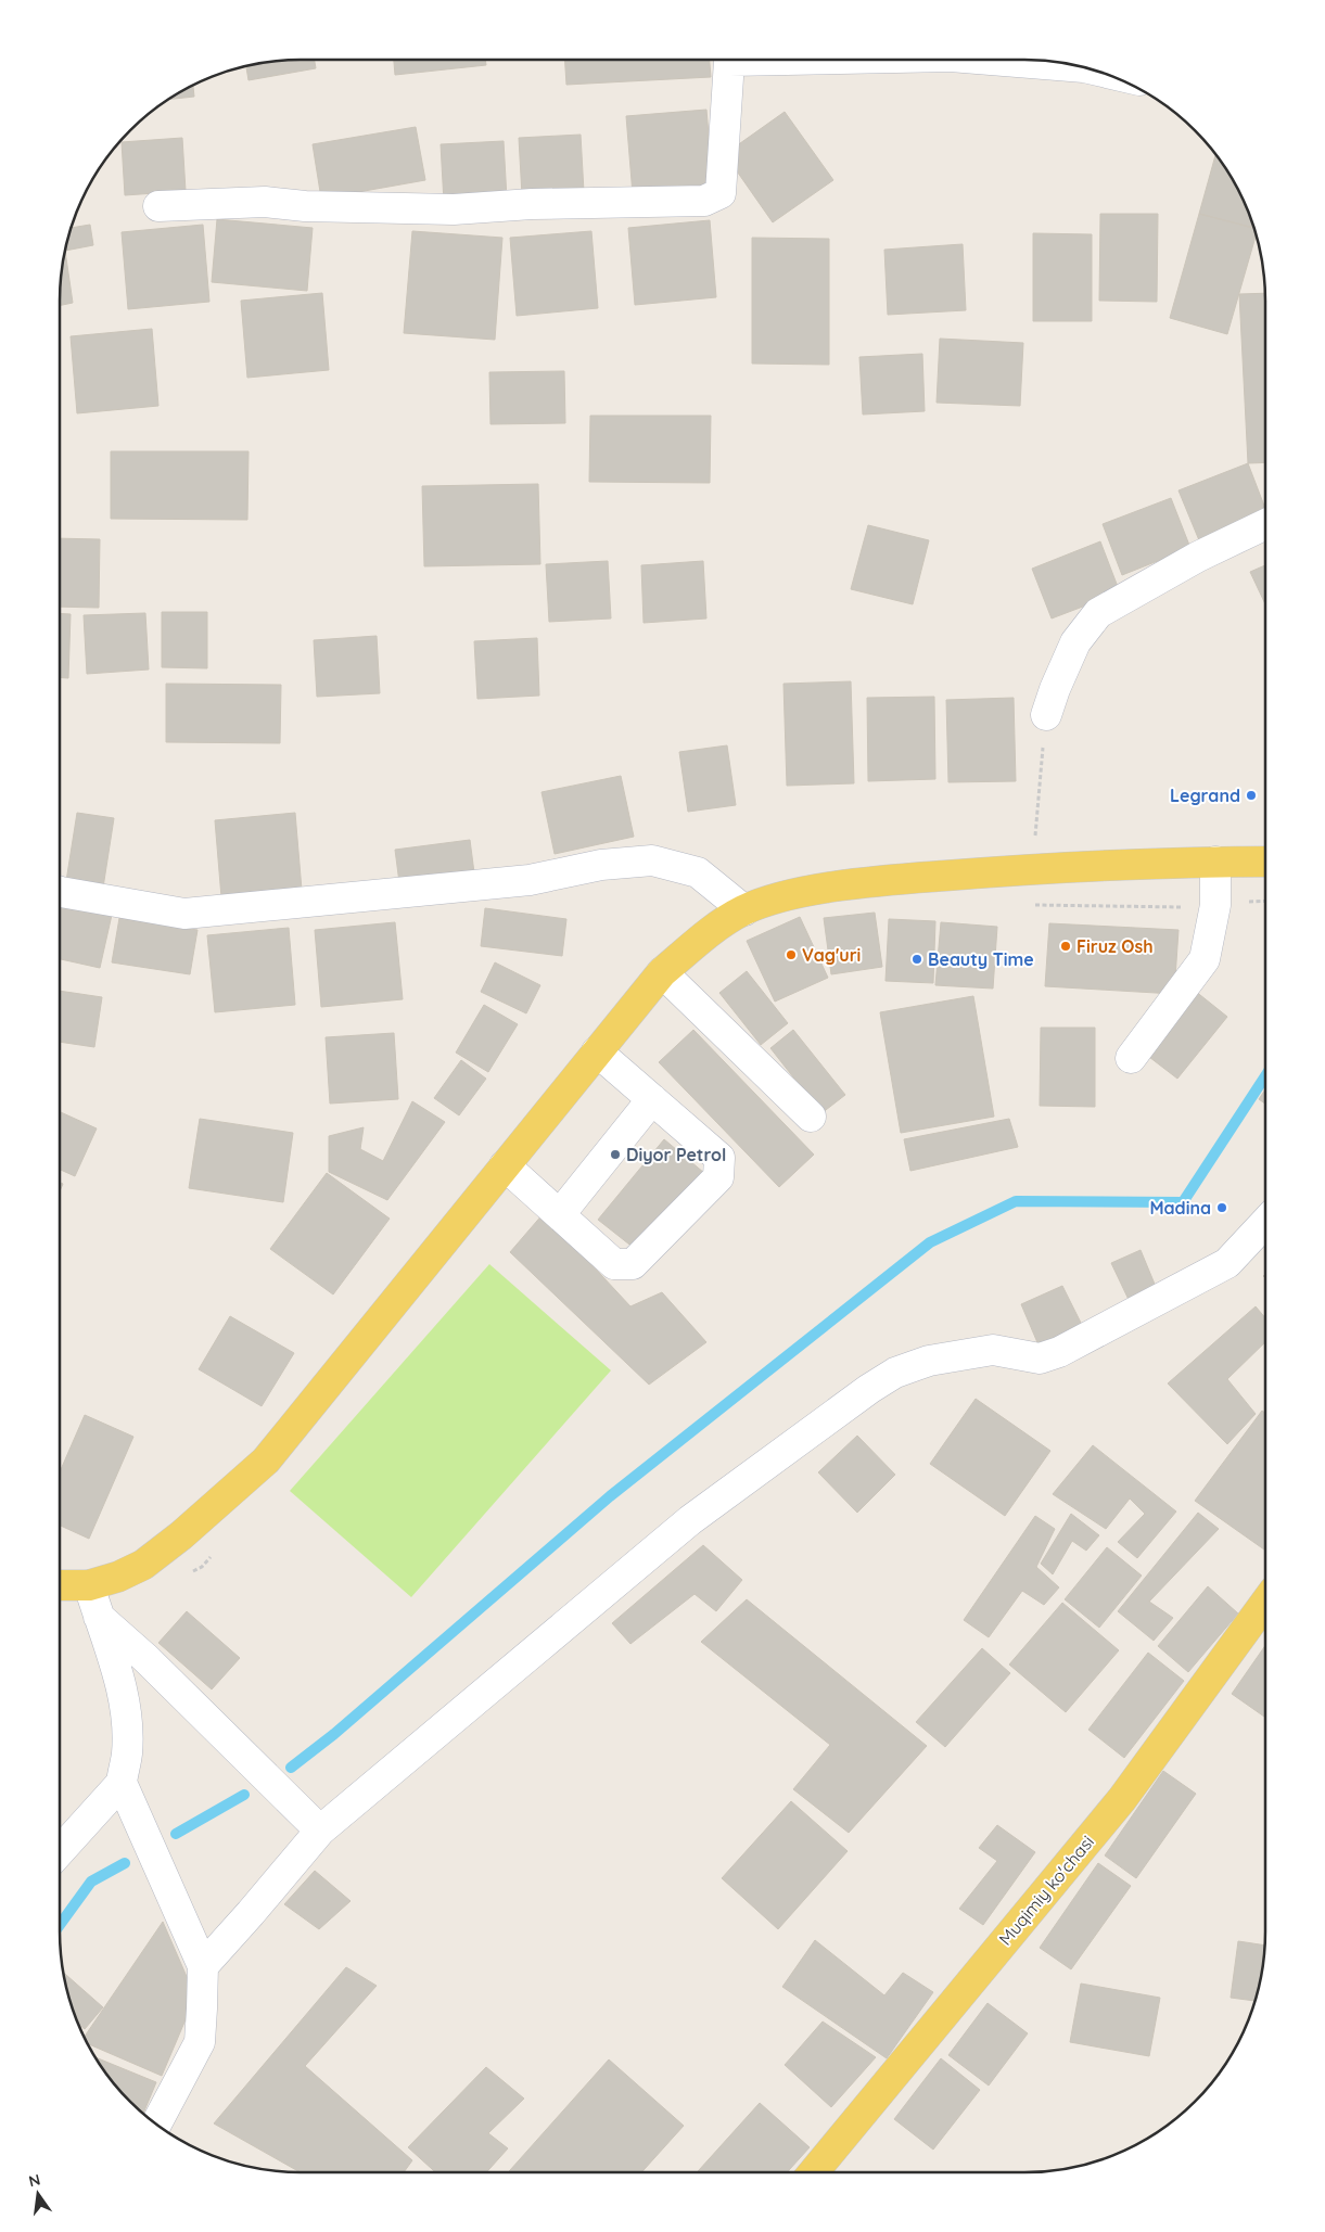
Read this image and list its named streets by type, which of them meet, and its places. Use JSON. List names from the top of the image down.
{
  "streets": {
    "main road": ["Muqimiy ko'chasi"]
  },
  "places": [
    "Legrand",
    "Firuz Osh",
    "Vag'uri",
    "Beauty Time",
    "Diyor Petrol",
    "Madina"
  ],
  "north": "top"
}
